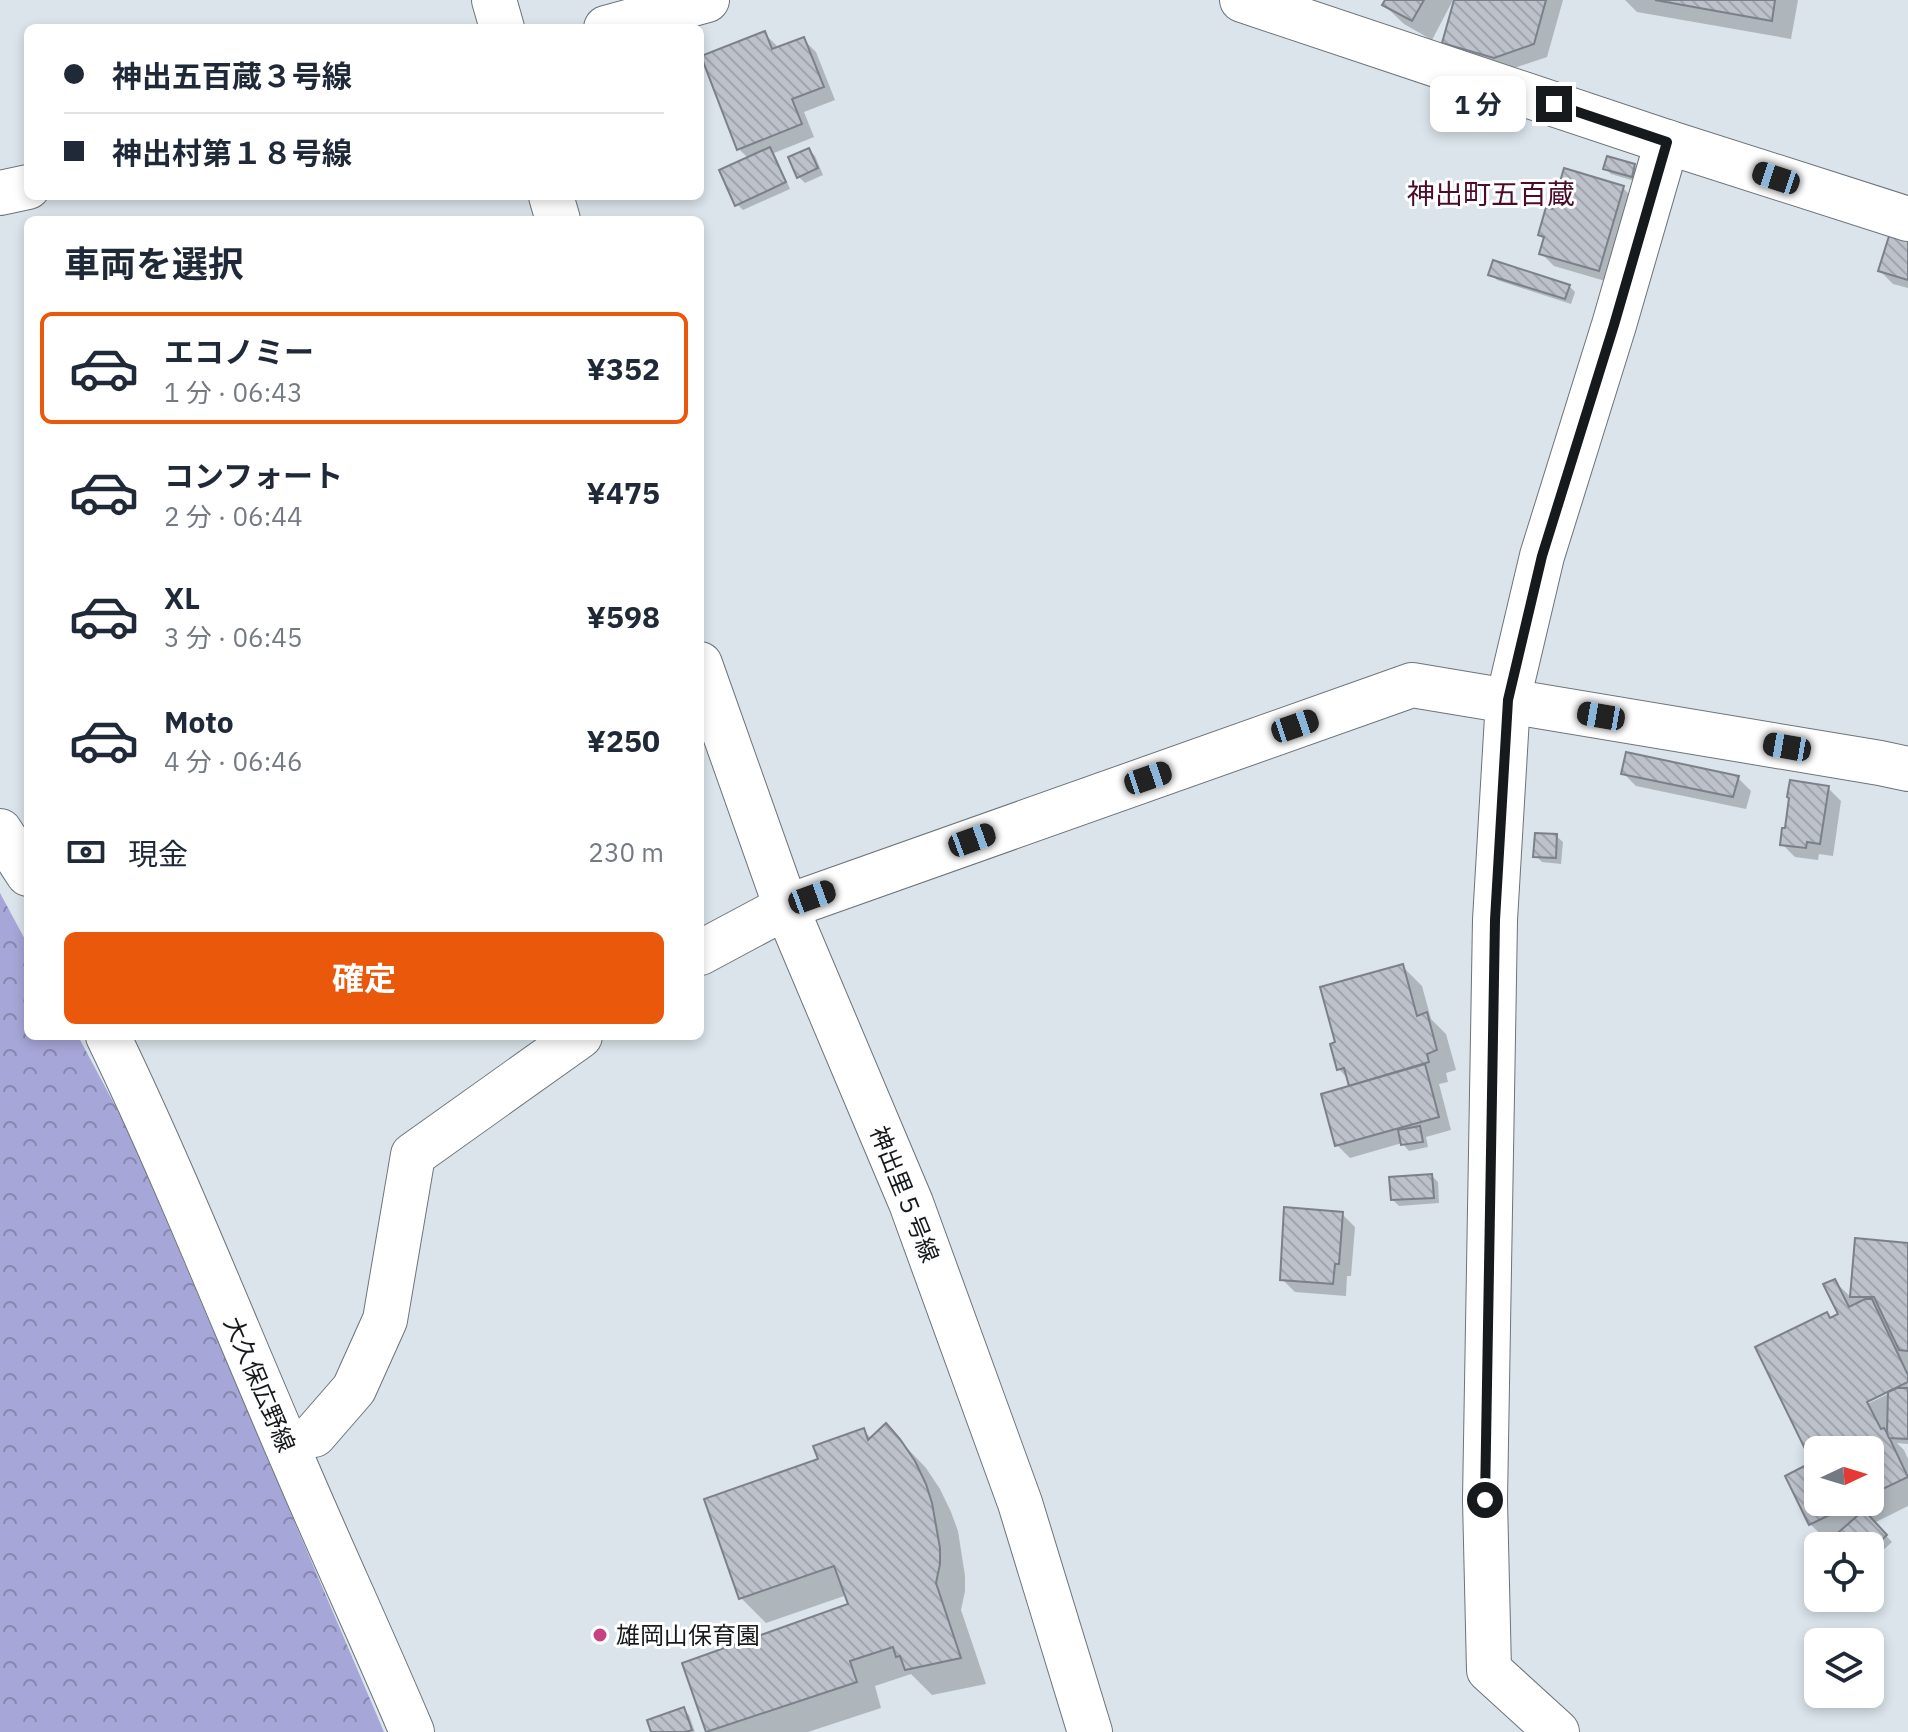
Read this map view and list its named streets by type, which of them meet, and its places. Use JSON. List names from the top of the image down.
{
  "streets": {
    "street": ["神出里５号線", "大久保広野線"]
  },
  "districts": ["神出町五百蔵"],
  "places": ["雄岡山保育園"],
  "north": "right",
  "page": {
    "banner": ["神出五百蔵３号線", "神出村第１８号線"],
    "bubble": "1 分",
    "heading": "車両を選択",
    "list": [
      {
        "name": "エコノミー",
        "note": "1 分 · 06:43",
        "value": "¥352"
      },
      {
        "name": "コンフォート",
        "note": "2 分 · 06:44",
        "value": "¥475"
      },
      {
        "name": "XL",
        "note": "3 分 · 06:45",
        "value": "¥598"
      },
      {
        "name": "Moto",
        "note": "4 分 · 06:46",
        "value": "¥250"
      }
    ],
    "pay": ["現金", "230 m"],
    "buttons": "確定"
  }
}
